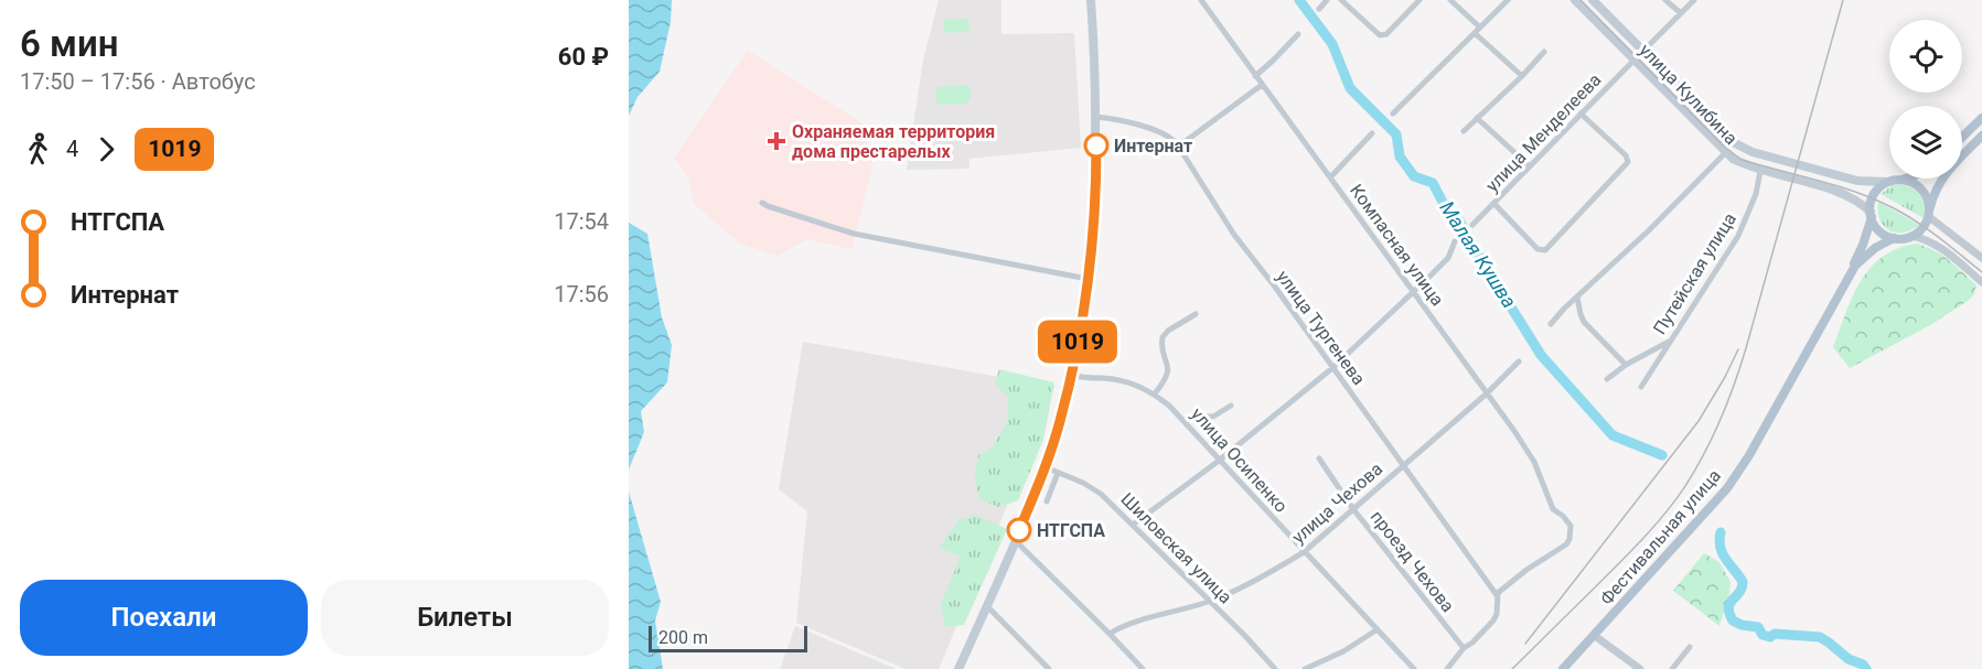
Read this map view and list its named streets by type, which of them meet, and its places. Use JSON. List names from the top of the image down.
{
  "streets": {
    "main road": ["улица Кулибина", "Фестивальная улица"],
    "street": [
      "улица Менделеева",
      "Компасная улица",
      "Путейская улица",
      "улица Тургенева",
      "улица Осипенко",
      "улица Чехова",
      "Шиловская улица",
      "проезд Чехова"
    ]
  },
  "crossings": [
    ["улица Кулибина", "улица Менделеева"],
    ["улица Кулибина", "Путейская улица"],
    ["улица Кулибина", "Фестивальная улица"],
    ["Компасная улица", "улица Тургенева"],
    ["Компасная улица", "улица Чехова"],
    ["улица Тургенева", "улица Чехова"],
    ["улица Осипенко", "улица Чехова"],
    ["улица Чехова", "Шиловская улица"],
    ["улица Чехова", "проезд Чехова"]
  ],
  "water": ["Малая Кушва"],
  "places": {
    "health": ["Охраняемая территория дома престарелых"],
    "other": ["Интернат", "НТГСПА"]
  },
  "lines": ["bus line 1019"],
  "scale_bar": "200 m",
  "page": {
    "heading": ["6 мин", "17:50 – 17:56 · Автобус", "60 ₽"],
    "on_map": "1019",
    "legs": ["4", "1019"],
    "list": [
      {
        "name": "НТГСПА",
        "value": "17:54"
      },
      {
        "name": "Интернат",
        "value": "17:56"
      }
    ],
    "buttons": ["Поехали", "Билеты"],
    "scale": "200 m"
  }
}
